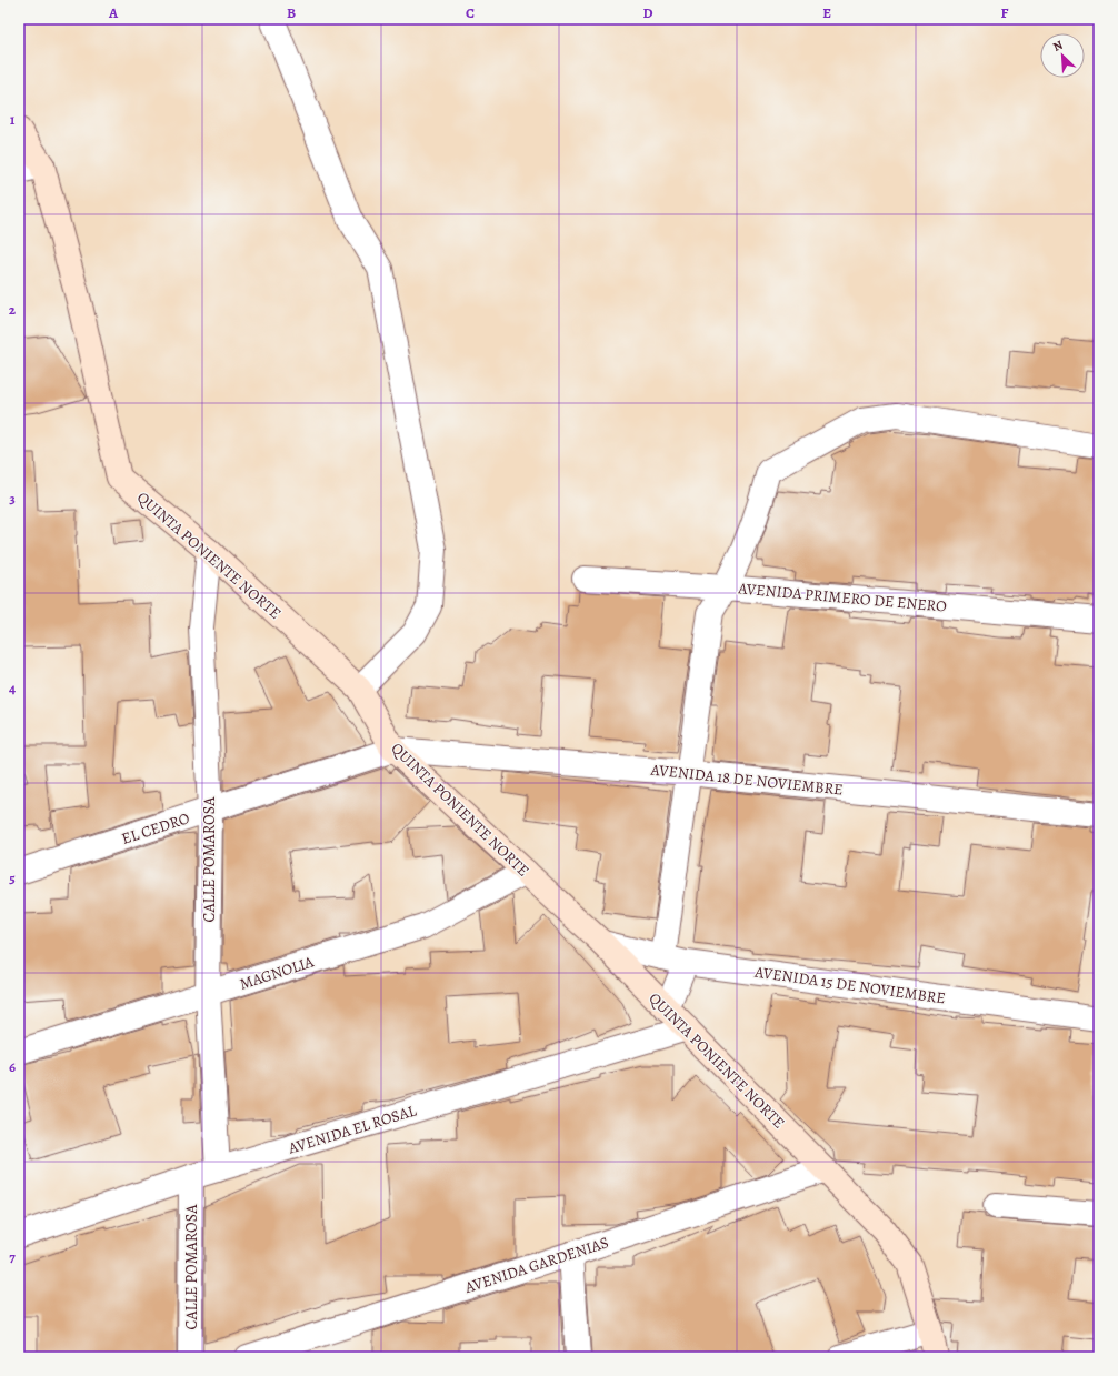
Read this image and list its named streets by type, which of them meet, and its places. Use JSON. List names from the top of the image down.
{
  "streets": {
    "street": [
      "QUINTA PONIENTE NORTE",
      "AVENIDA PRIMERO DE ENERO",
      "AVENIDA 18 DE NOVIEMBRE",
      "EL CEDRO",
      "CALLE POMAROSA",
      "MAGNOLIA",
      "AVENIDA 15 DE NOVIEMBRE",
      "AVENIDA EL ROSAL",
      "AVENIDA GARDENIAS"
    ]
  },
  "crossings": [
    ["QUINTA PONIENTE NORTE", "AVENIDA 18 DE NOVIEMBRE"],
    ["QUINTA PONIENTE NORTE", "EL CEDRO"],
    ["QUINTA PONIENTE NORTE", "CALLE POMAROSA"],
    ["QUINTA PONIENTE NORTE", "MAGNOLIA"],
    ["QUINTA PONIENTE NORTE", "AVENIDA 15 DE NOVIEMBRE"],
    ["QUINTA PONIENTE NORTE", "AVENIDA EL ROSAL"],
    ["QUINTA PONIENTE NORTE", "AVENIDA GARDENIAS"],
    ["AVENIDA 18 DE NOVIEMBRE", "EL CEDRO"],
    ["EL CEDRO", "CALLE POMAROSA"],
    ["CALLE POMAROSA", "MAGNOLIA"],
    ["CALLE POMAROSA", "AVENIDA EL ROSAL"]
  ],
  "north": "top left",
  "grid": {
    "columns": [
      "A",
      "B",
      "C",
      "D",
      "E",
      "F"
    ],
    "rows": [
      "1",
      "2",
      "3",
      "4",
      "5",
      "6",
      "7"
    ]
  }
}
